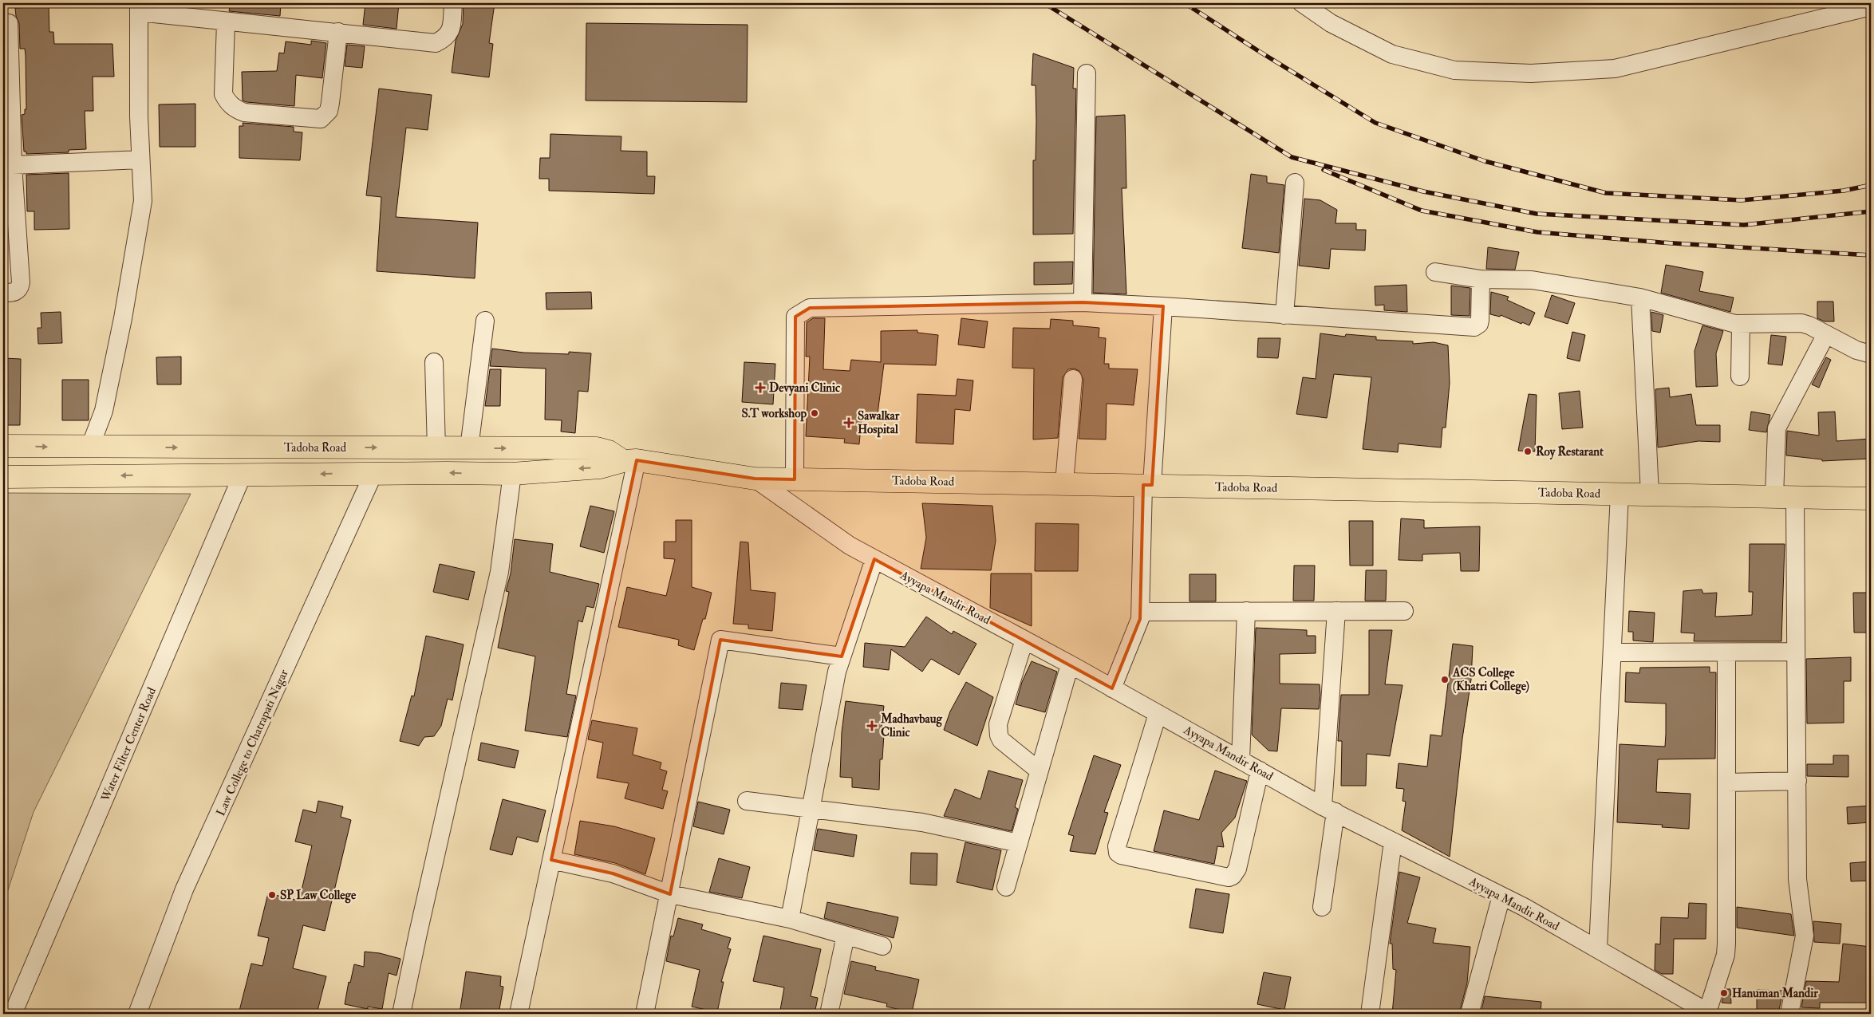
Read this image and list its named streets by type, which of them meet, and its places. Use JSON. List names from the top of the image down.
{
  "streets": {
    "main road": ["Tadoba Road"],
    "street": ["Ayyapa Mandir Road", "Law College to Chatrapati Nagar", "Water Filter Center Road"]
  },
  "crossings": [
    ["Tadoba Road", "Ayyapa Mandir Road"],
    ["Tadoba Road", "Law College to Chatrapati Nagar"],
    ["Tadoba Road", "Water Filter Center Road"]
  ],
  "places": {
    "health": ["Devyani Clinic", "Sawalkar Hospital", "Madhavbaug Clinic"],
    "other": [
      "S.T workshop",
      "Roy Restarant",
      "ACS College (Khatri College)",
      "SP Law College",
      "Hanuman Mandir"
    ]
  }
}
